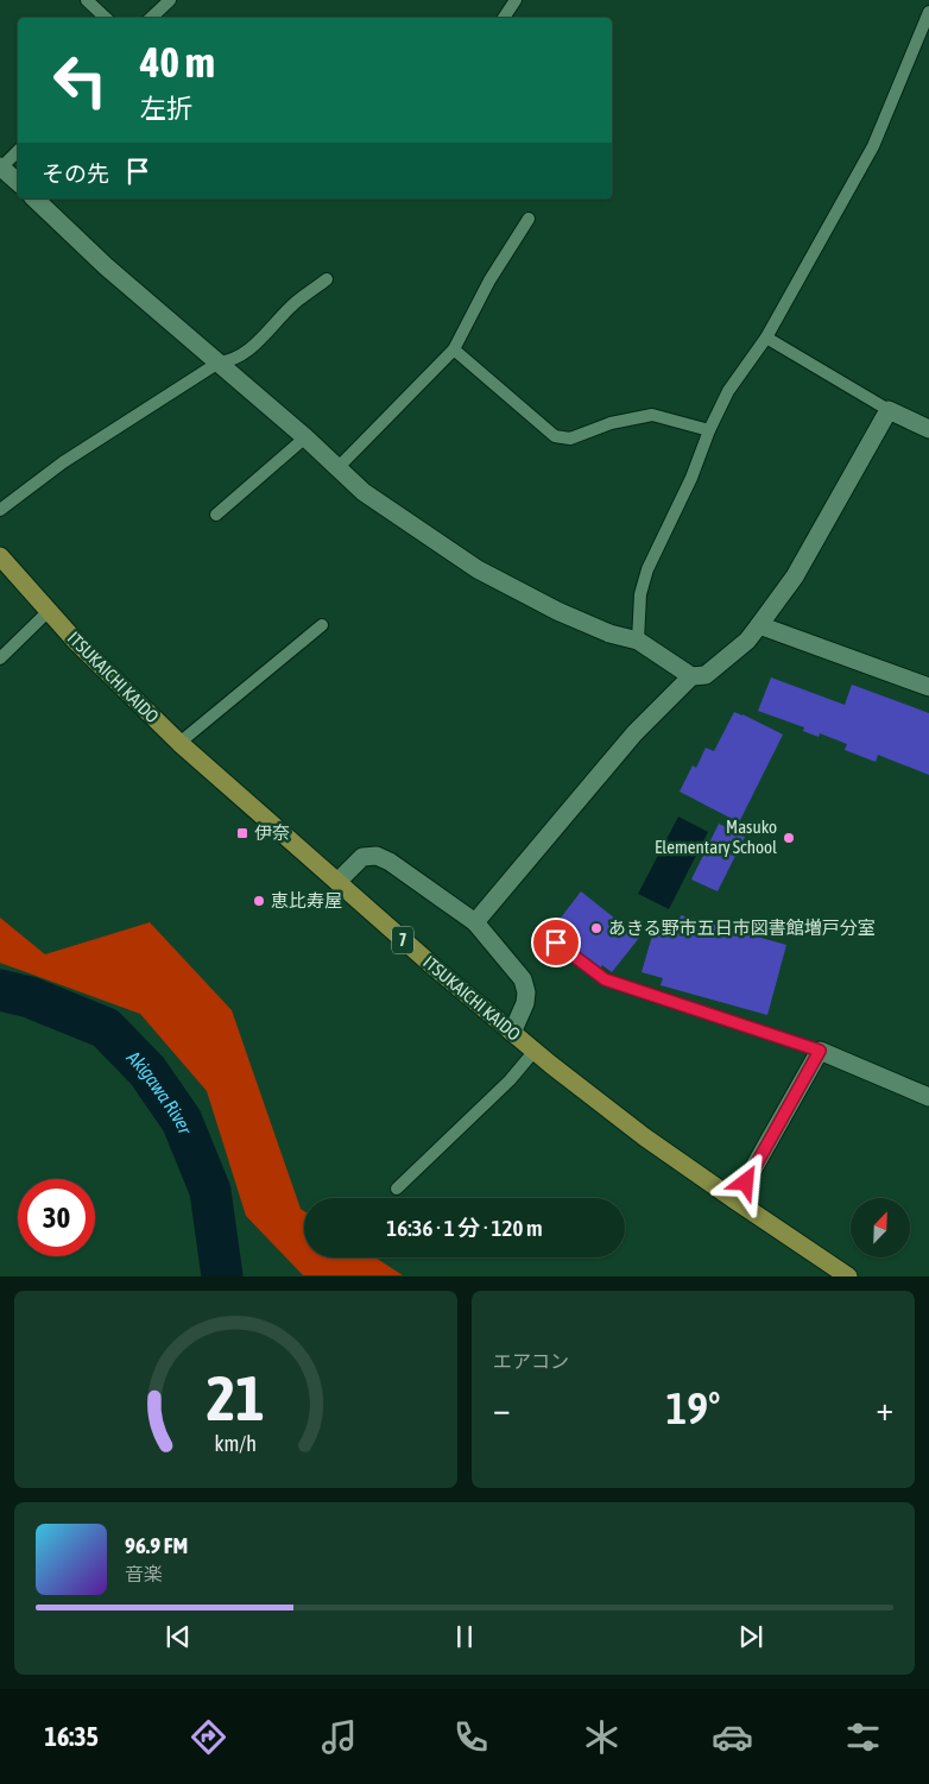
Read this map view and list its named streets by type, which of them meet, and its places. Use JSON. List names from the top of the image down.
{
  "streets": {
    "main road": ["ITSUKAICHI KAIDO", "7"]
  },
  "water": ["Akigawa River"],
  "places": {
    "transit": ["伊奈"],
    "other": ["Masuko Elementary School", "恵比寿屋", "あきる野市五日市図書館増戸分室"]
  },
  "north": "top right",
  "page": {
    "turn": ["40 m", "左折"],
    "then": "その先",
    "limit": "30",
    "trip": "16:36 · 1 分 · 120 m",
    "tile": "エアコン",
    "heat": ["−", "19°", "+"],
    "song": ["96.9 FM", "音楽"],
    "tabs": "16:35",
    "gauge": ["21", "km/h"]
  }
}
